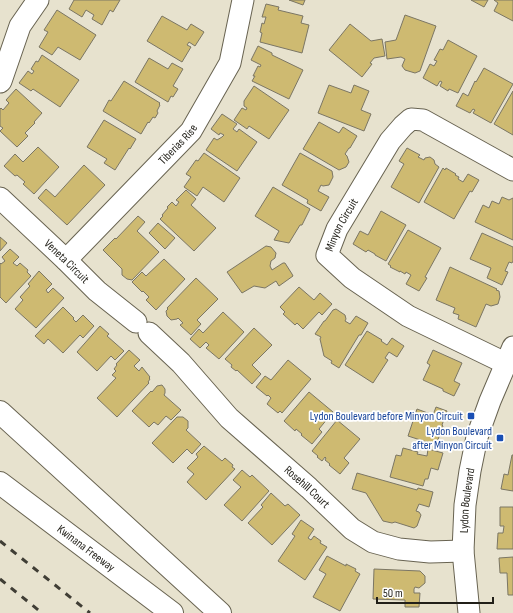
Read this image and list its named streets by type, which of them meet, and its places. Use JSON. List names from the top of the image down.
{
  "streets": {
    "highway": ["Kwinana Freeway"],
    "street": [
      "Tiberias Rise",
      "Minyon Circuit",
      "Veneta Circuit",
      "Rosehill Court",
      "Lydon Boulevard"
    ]
  },
  "crossings": [
    ["Tiberias Rise", "Veneta Circuit"],
    ["Minyon Circuit", "Lydon Boulevard"],
    ["Veneta Circuit", "Rosehill Court"],
    ["Rosehill Court", "Lydon Boulevard"]
  ],
  "places": {
    "transit": ["Lydon Boulevard before Minyon Circuit", "Lydon Boulevard after Minyon Circuit"]
  },
  "scale_bar": "50 m"
}
